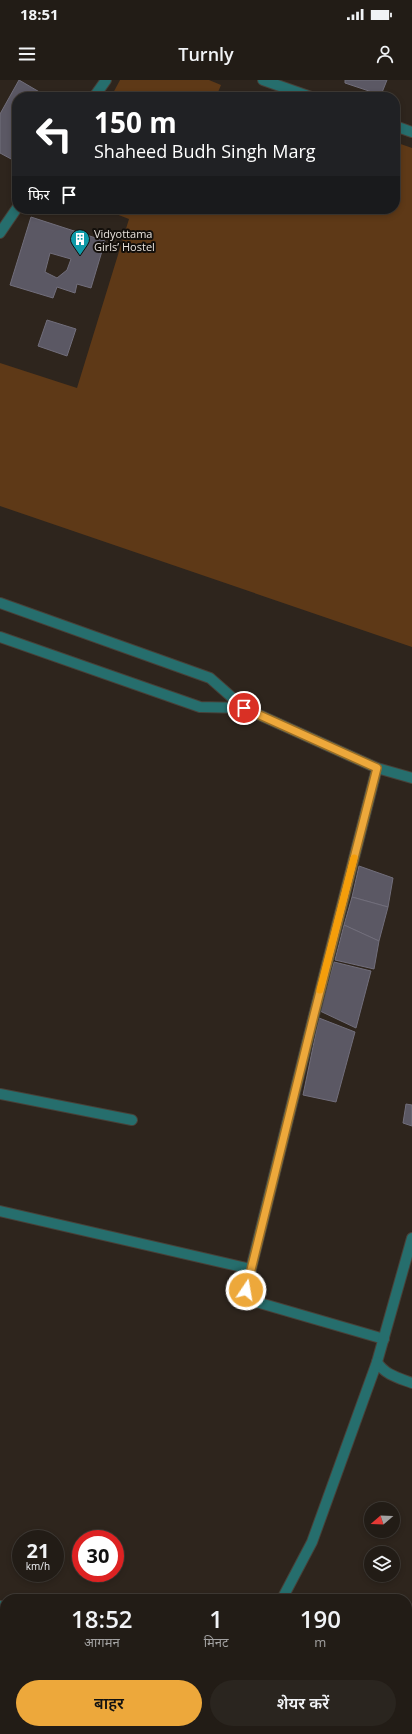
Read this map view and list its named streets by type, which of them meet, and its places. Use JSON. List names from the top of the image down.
{
  "places": {
    "building": ["Vidyottama Girls’ Hostel"]
  },
  "north": "left",
  "page": {
    "status": "18:51",
    "header": "Turnly",
    "turn": ["150 m", "Shaheed Budh Singh Marg"],
    "then": "फिर",
    "speed": "21 km/h",
    "limit": "30",
    "eta": [
      "18:52",
      "आगमन",
      "1",
      "मिनट",
      "190",
      "m"
    ],
    "buttons": ["बाहर", "शेयर करें"]
  }
}
